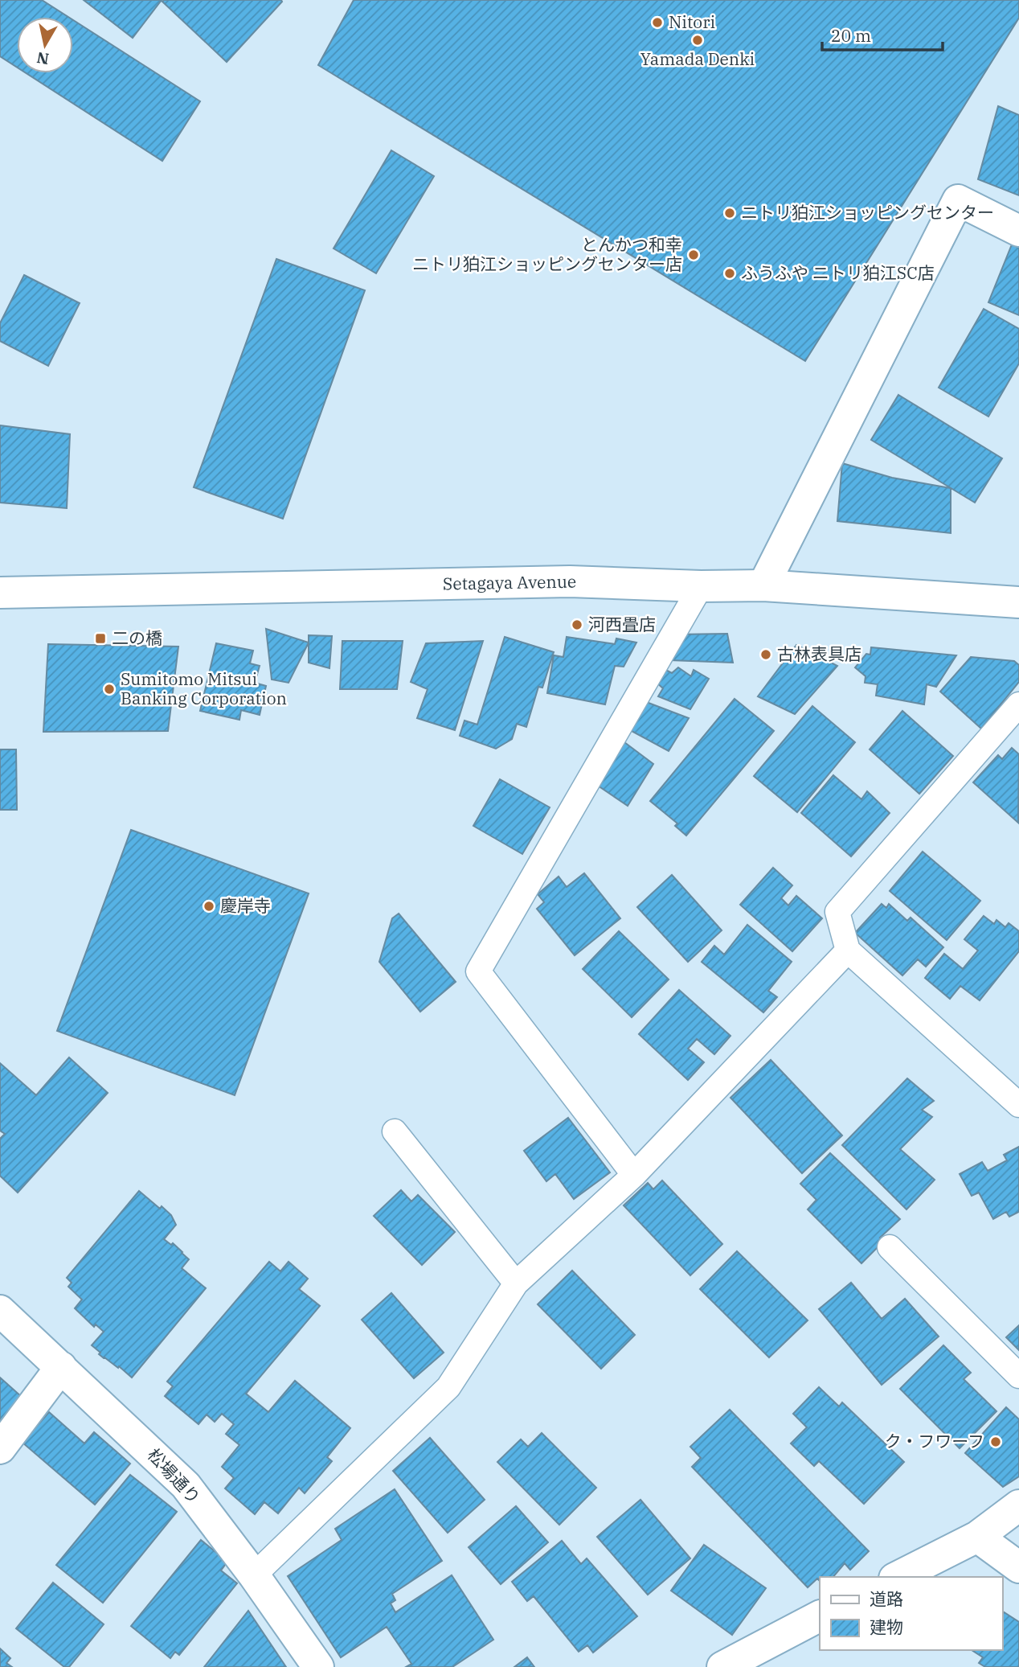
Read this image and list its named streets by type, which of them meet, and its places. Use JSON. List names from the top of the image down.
{
  "streets": {
    "street": ["Setagaya Avenue", "松場通り"]
  },
  "places": {
    "other": [
      "Nitori",
      "Yamada Denki",
      "ニトリ狛江ショッピングセンター",
      "とんかつ和幸 ニトリ狛江ショッピングセンター店",
      "ふうふや ニトリ狛江SC店",
      "河西畳店",
      "古林表具店",
      "Sumitomo Mitsui Banking Corporation",
      "慶岸寺",
      "ク・フワーフ"
    ],
    "transit": ["二の橋"]
  },
  "legend": ["道路", "建物"],
  "scale_bar": "20 m",
  "north": "bottom"
}
